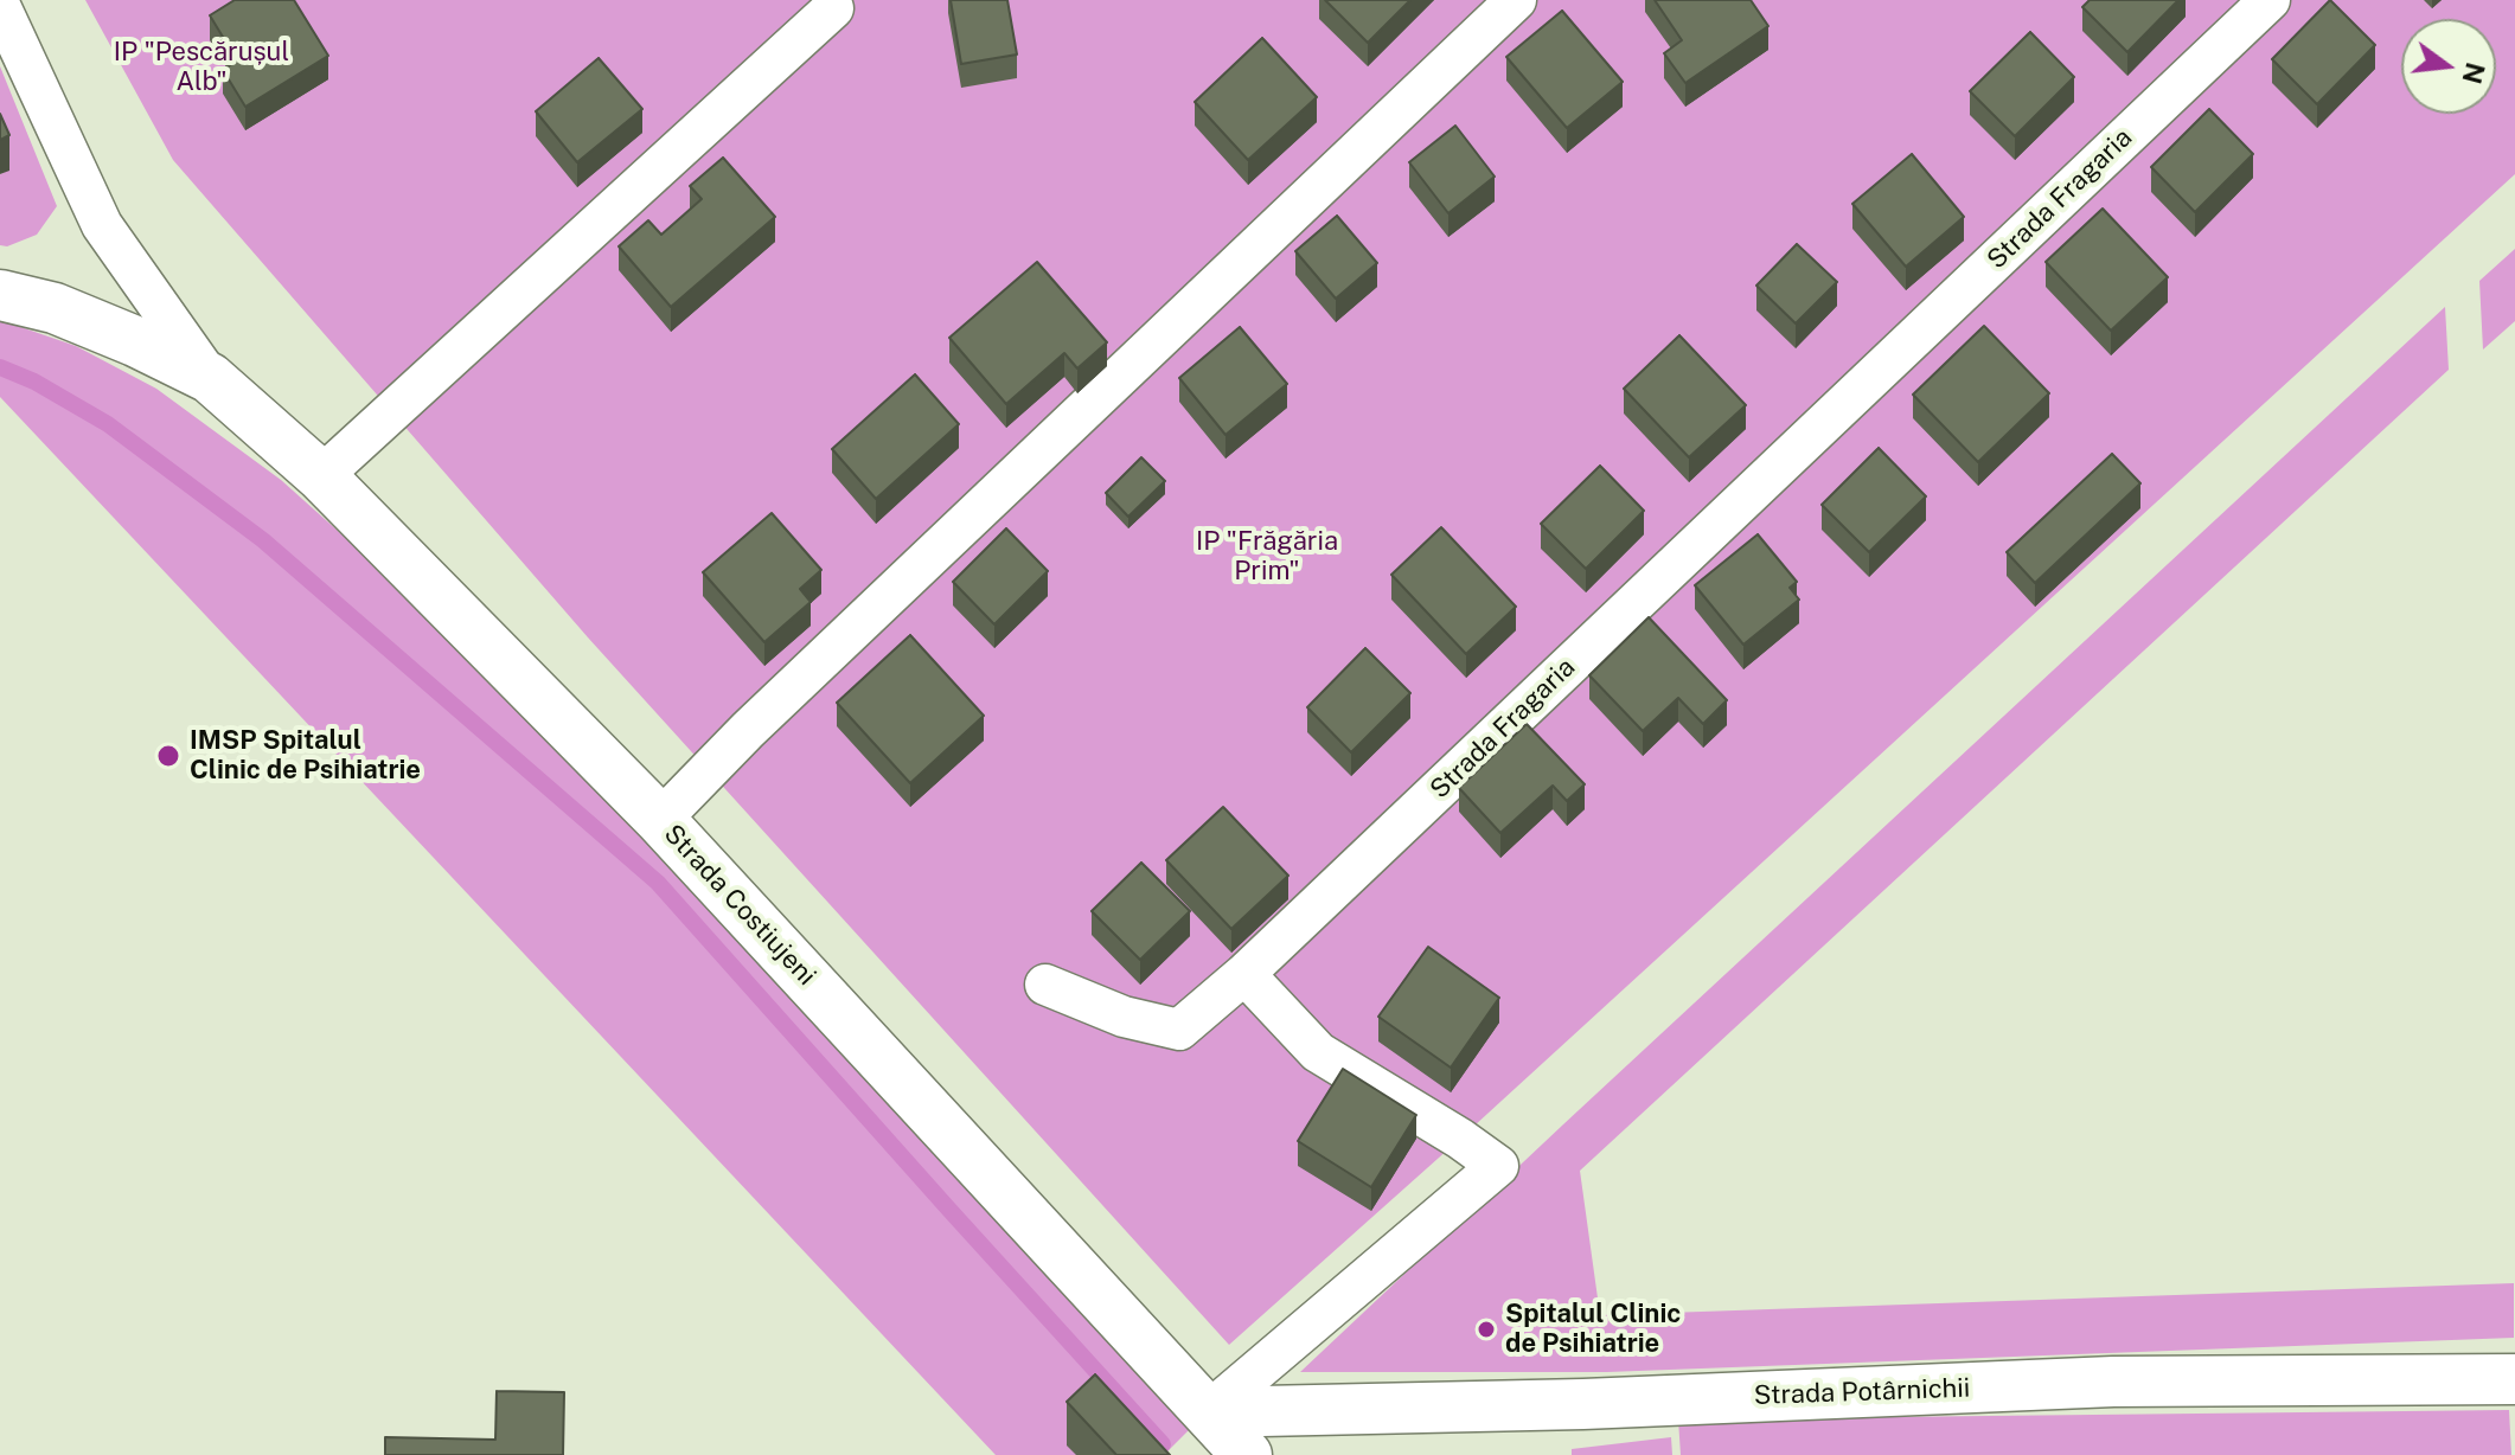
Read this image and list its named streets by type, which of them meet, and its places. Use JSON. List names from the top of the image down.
{
  "streets": {
    "street": ["Strada Fragaria", "Strada Costiujeni", "Strada Potârnichii"]
  },
  "crossings": [
    ["Strada Costiujeni", "Strada Potârnichii"]
  ],
  "parks": ["IP \"Pescărușul Alb\"", "IP \"Frăgăria Prim\""],
  "places": ["IMSP Spitalul Clinic de Psihiatrie", "Spitalul Clinic de Psihiatrie"],
  "north": "right"
}
